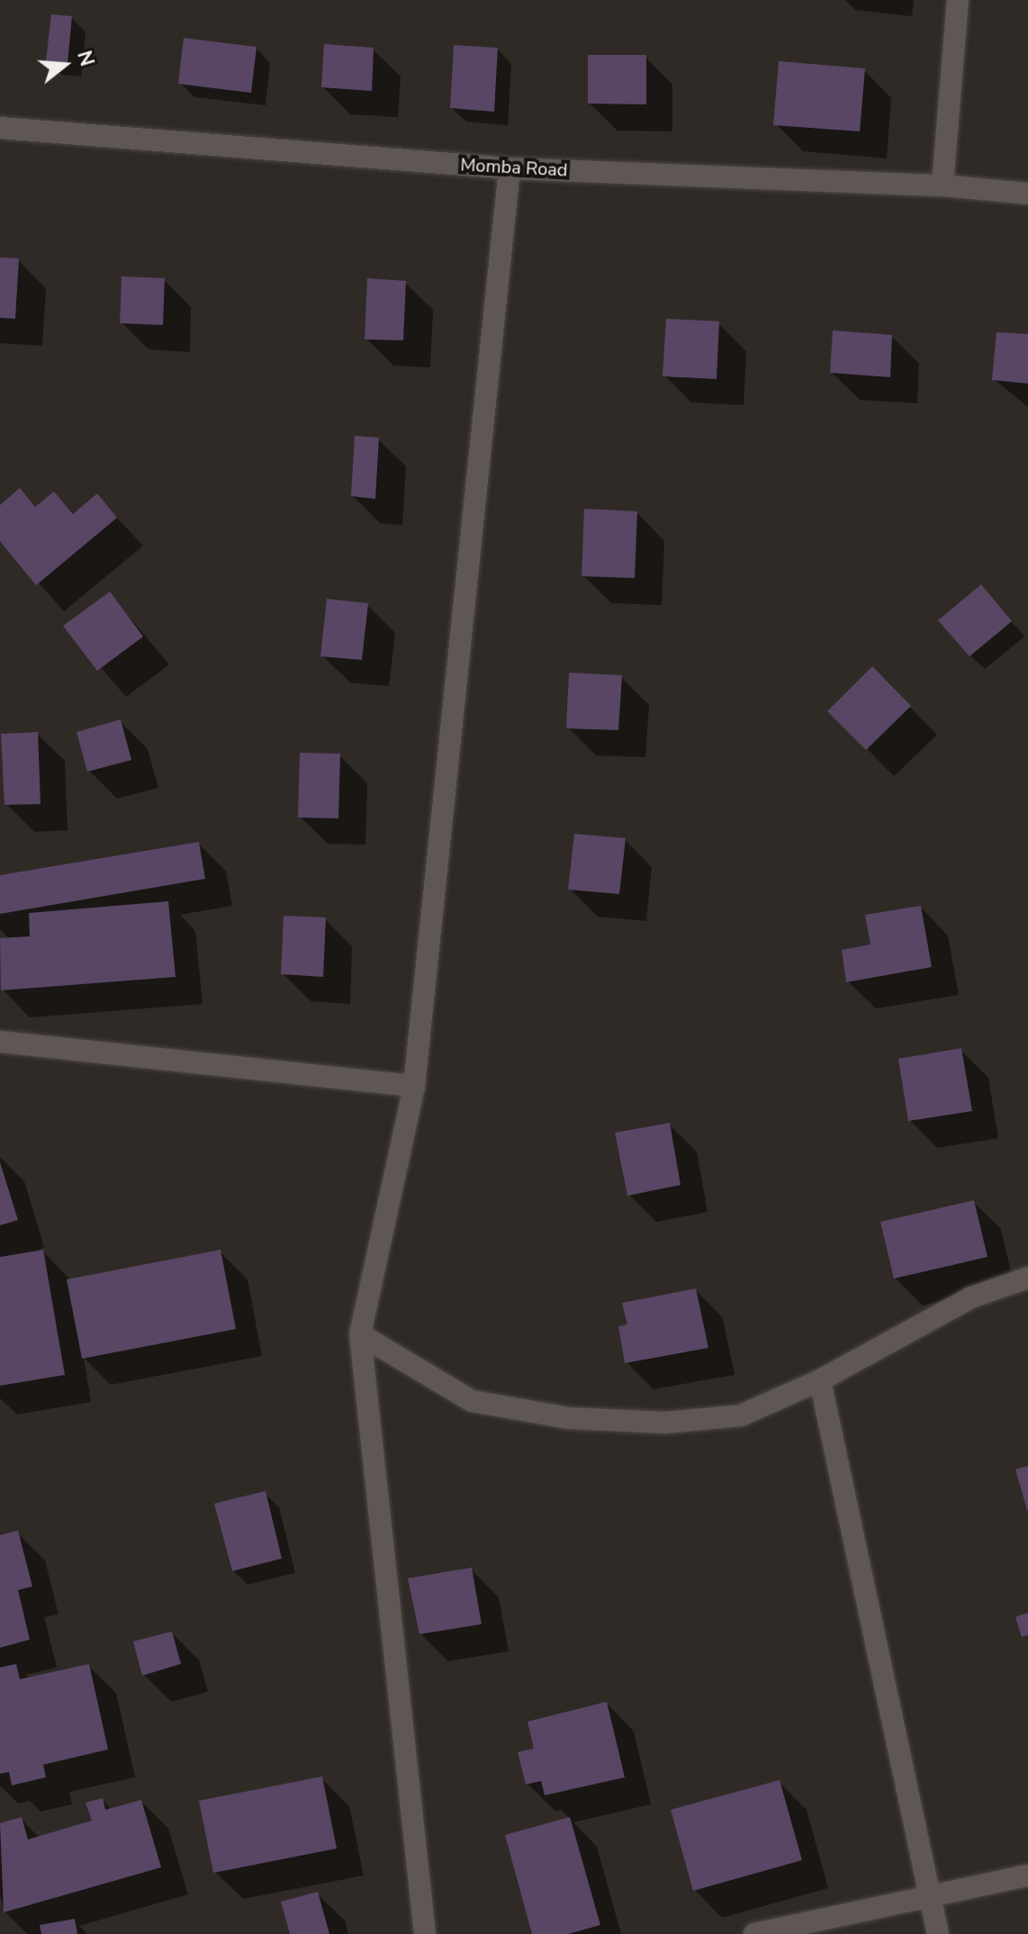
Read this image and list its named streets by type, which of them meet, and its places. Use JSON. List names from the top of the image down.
{
  "streets": {
    "street": ["Momba Road"]
  },
  "north": "right"
}
